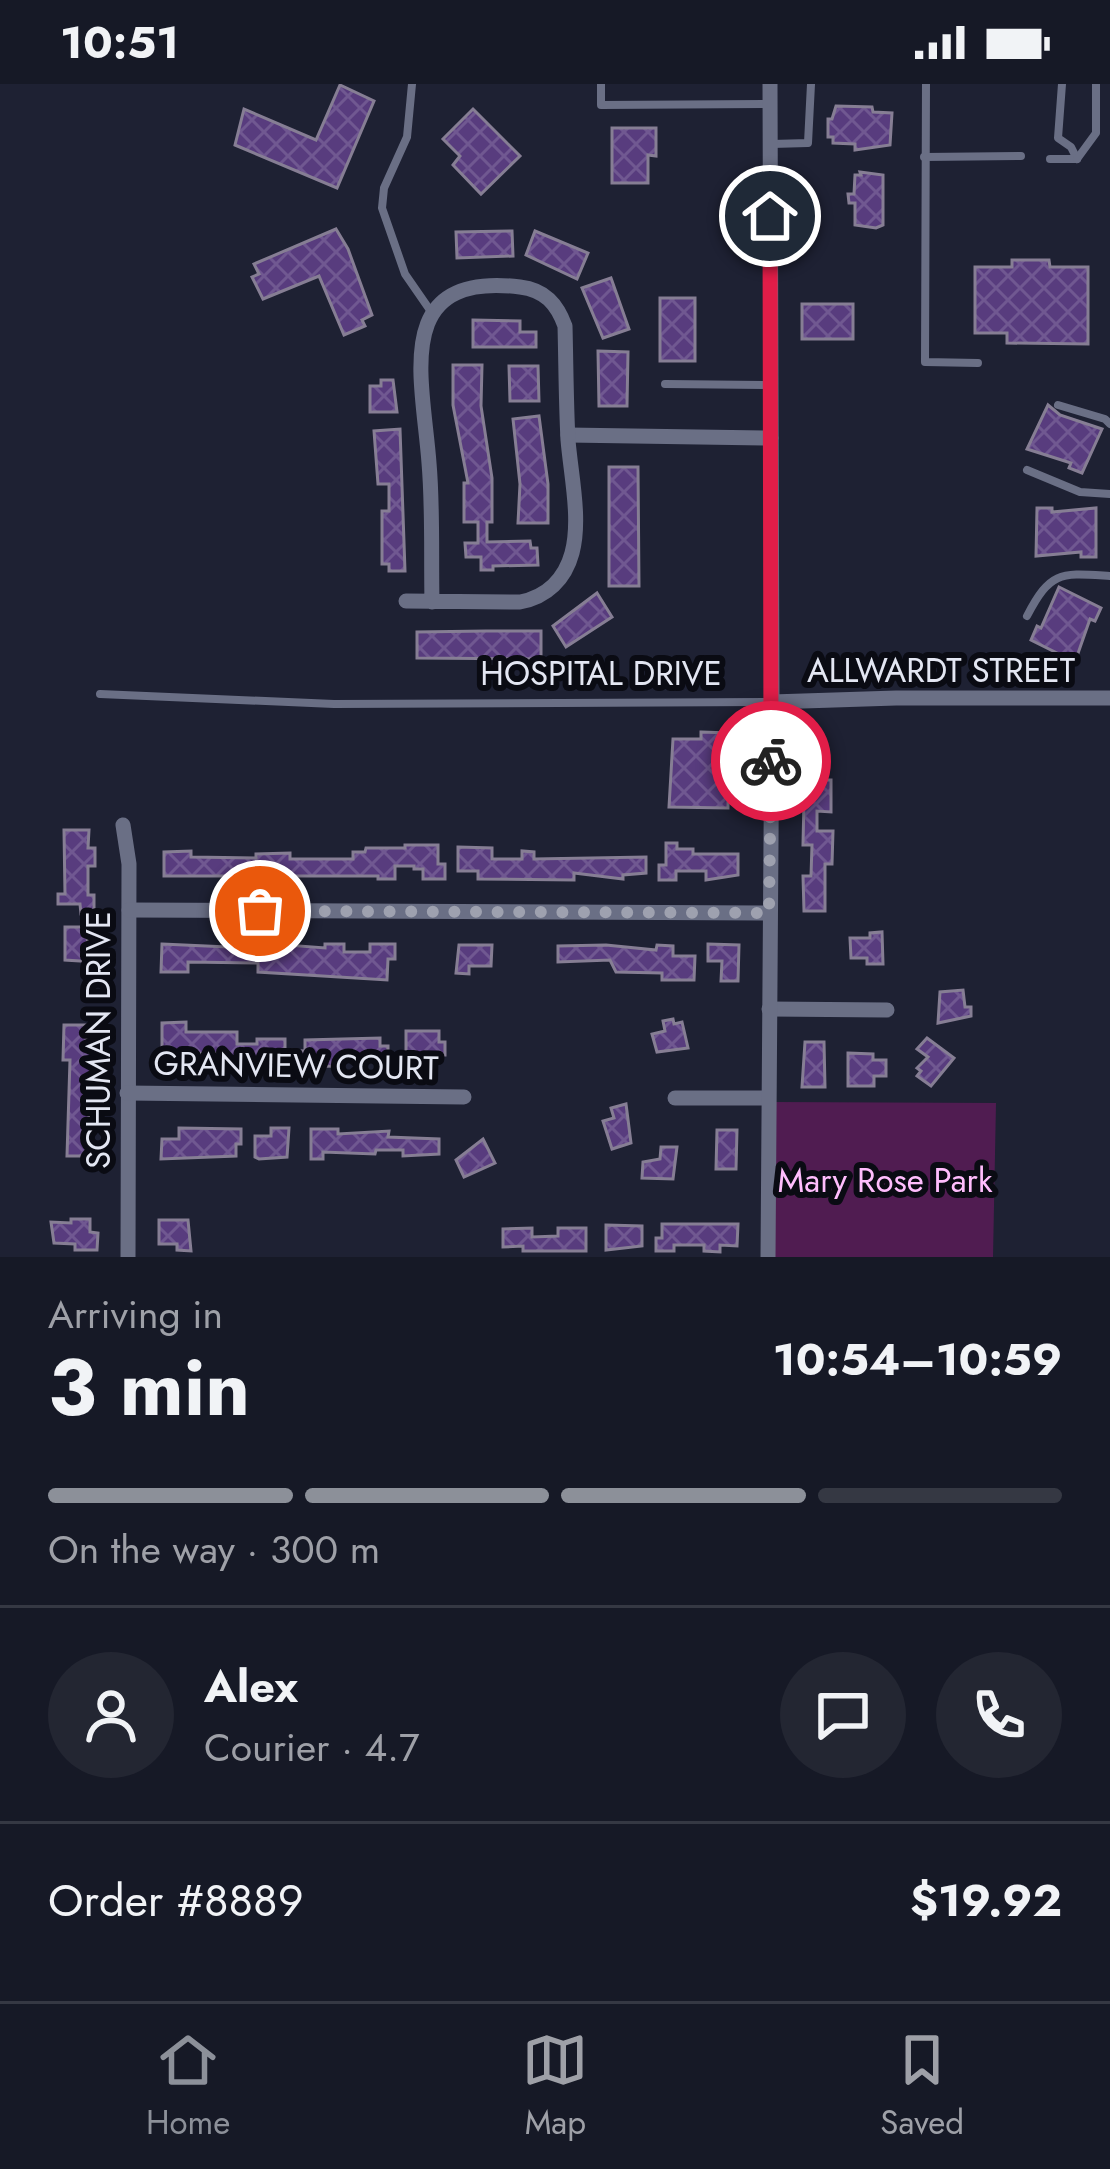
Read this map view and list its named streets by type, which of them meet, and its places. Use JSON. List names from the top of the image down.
{
  "streets": {
    "street": ["ALLWARDT STREET", "SCHUMAN DRIVE", "GRANVIEW COURT"],
    "lane": ["HOSPITAL DRIVE"]
  },
  "crossings": [
    ["ALLWARDT STREET", "HOSPITAL DRIVE"],
    ["SCHUMAN DRIVE", "GRANVIEW COURT"]
  ],
  "parks": ["Mary Rose Park"],
  "page": {
    "status": "10:51",
    "heading": ["3 min", "Arriving in", "10:54–10:59"],
    "panel": [
      "Alex",
      "Courier · 4.7",
      "Order #8889",
      "$19.92"
    ],
    "bar": "On the way · 300 m",
    "tabs": ["Home", "Map", "Saved"]
  }
}
